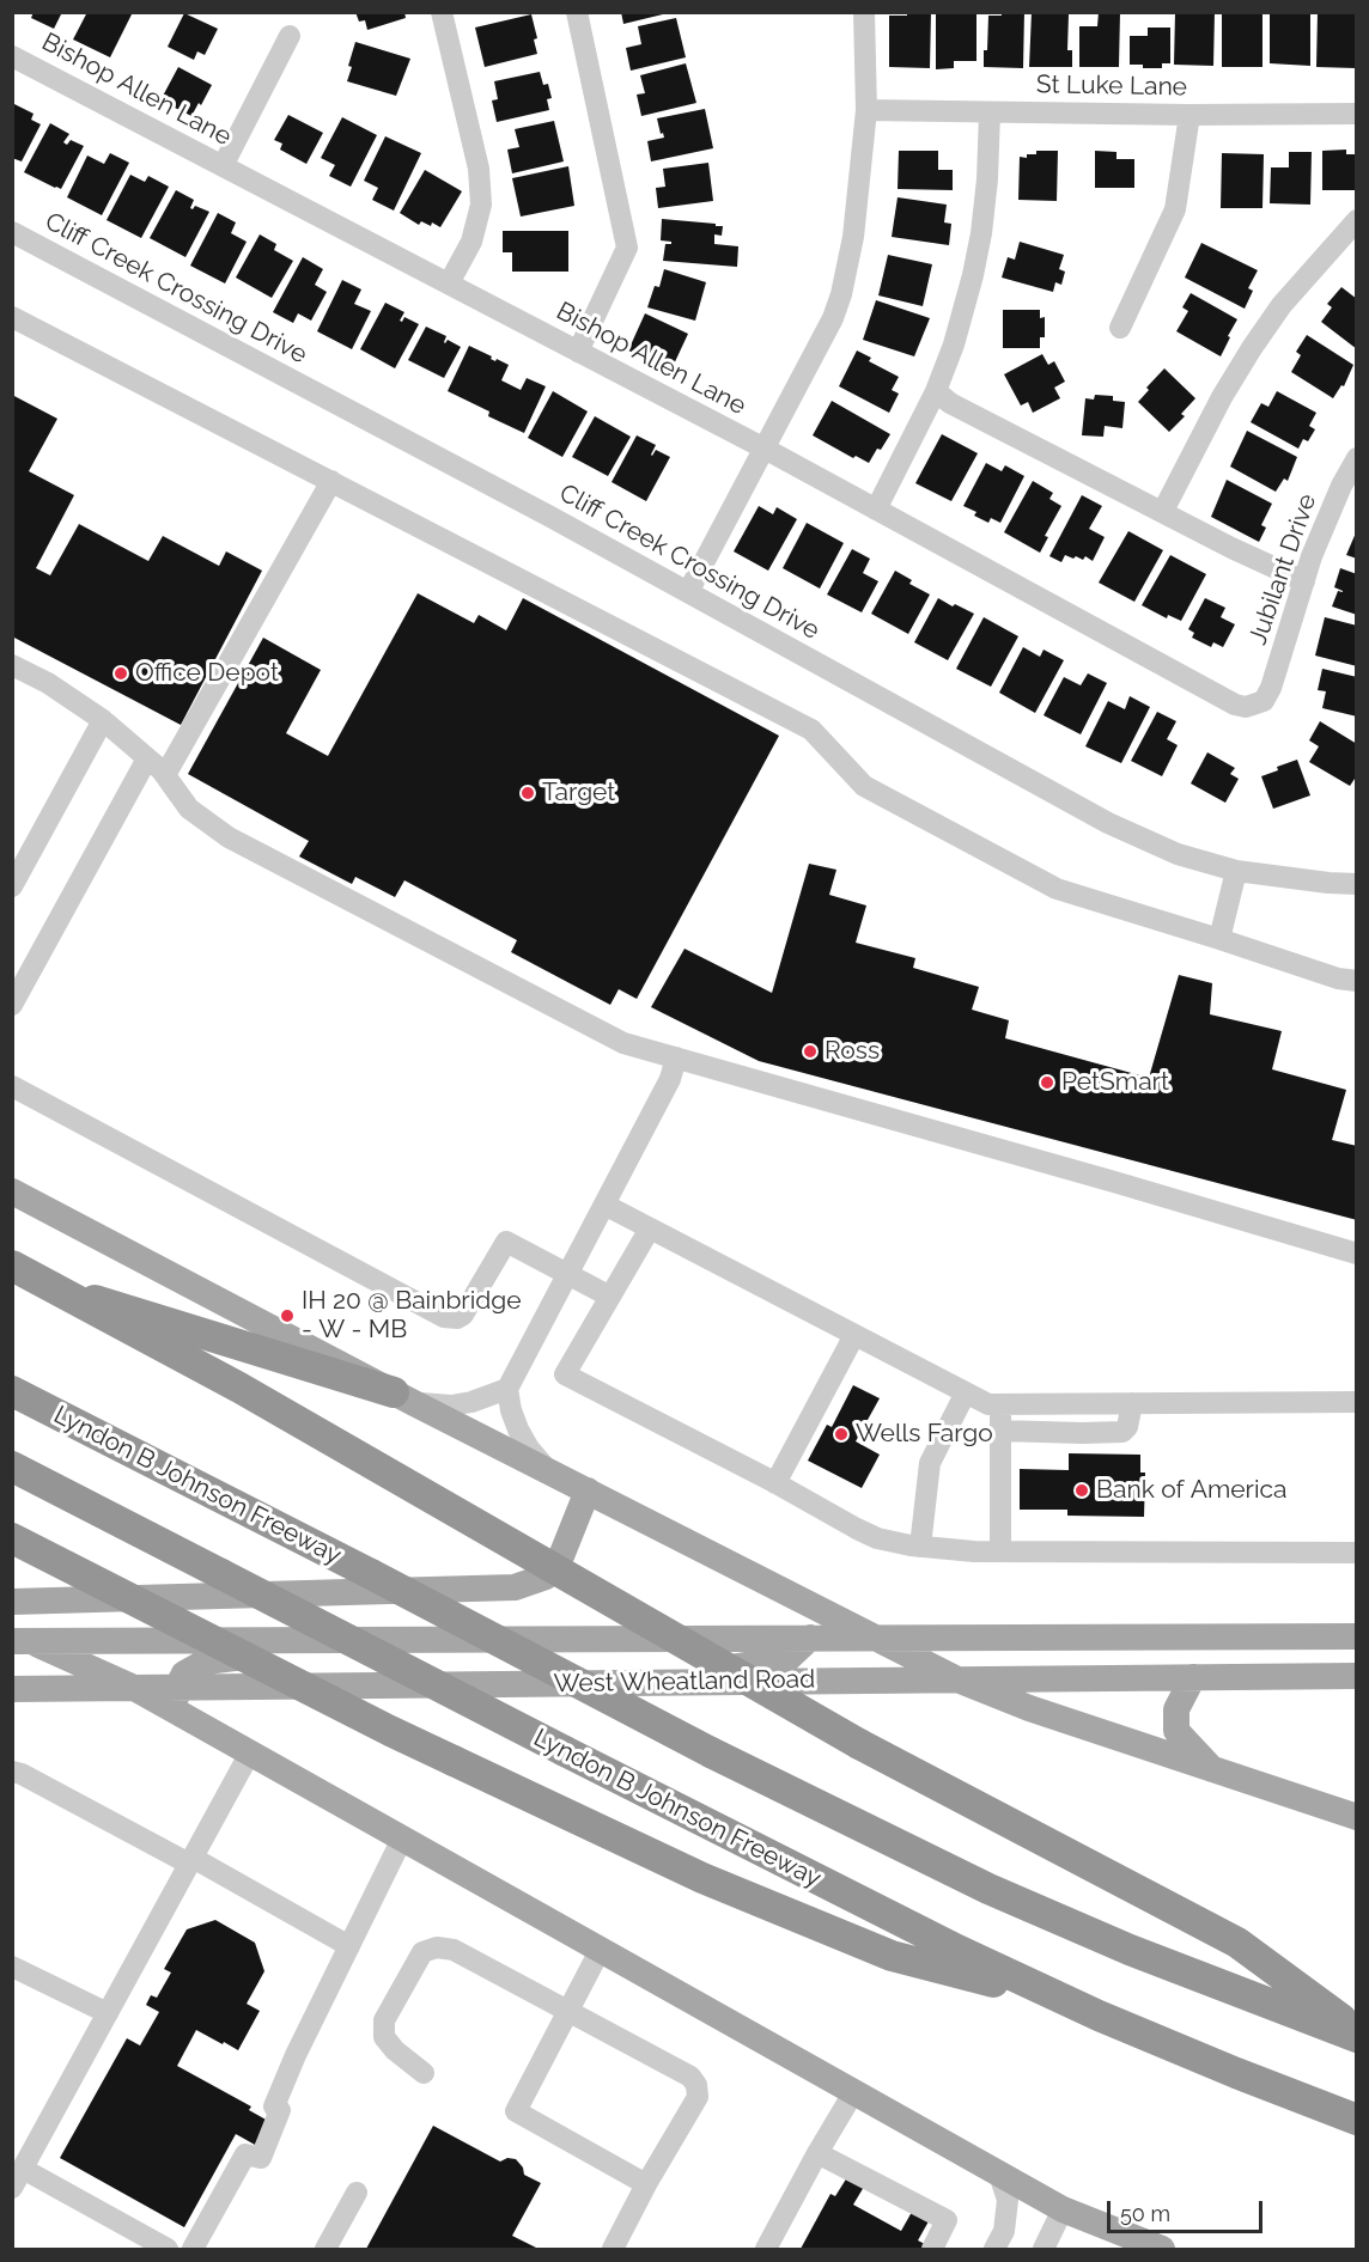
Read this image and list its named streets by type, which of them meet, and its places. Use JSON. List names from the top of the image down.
{
  "streets": {
    "highway": ["Lyndon B Johnson Freeway"],
    "main road": ["West Wheatland Road"],
    "street": [
      "St Luke Lane",
      "Bishop Allen Lane",
      "Cliff Creek Crossing Drive",
      "Jubilant Drive"
    ]
  },
  "crossings": [
    ["Bishop Allen Lane", "Jubilant Drive"]
  ],
  "places": [
    "Office Depot",
    "Target",
    "Ross",
    "PetSmart",
    "IH 20 @ Bainbridge - W - MB",
    "Wells Fargo",
    "Bank of America"
  ],
  "scale_bar": "50 m"
}
